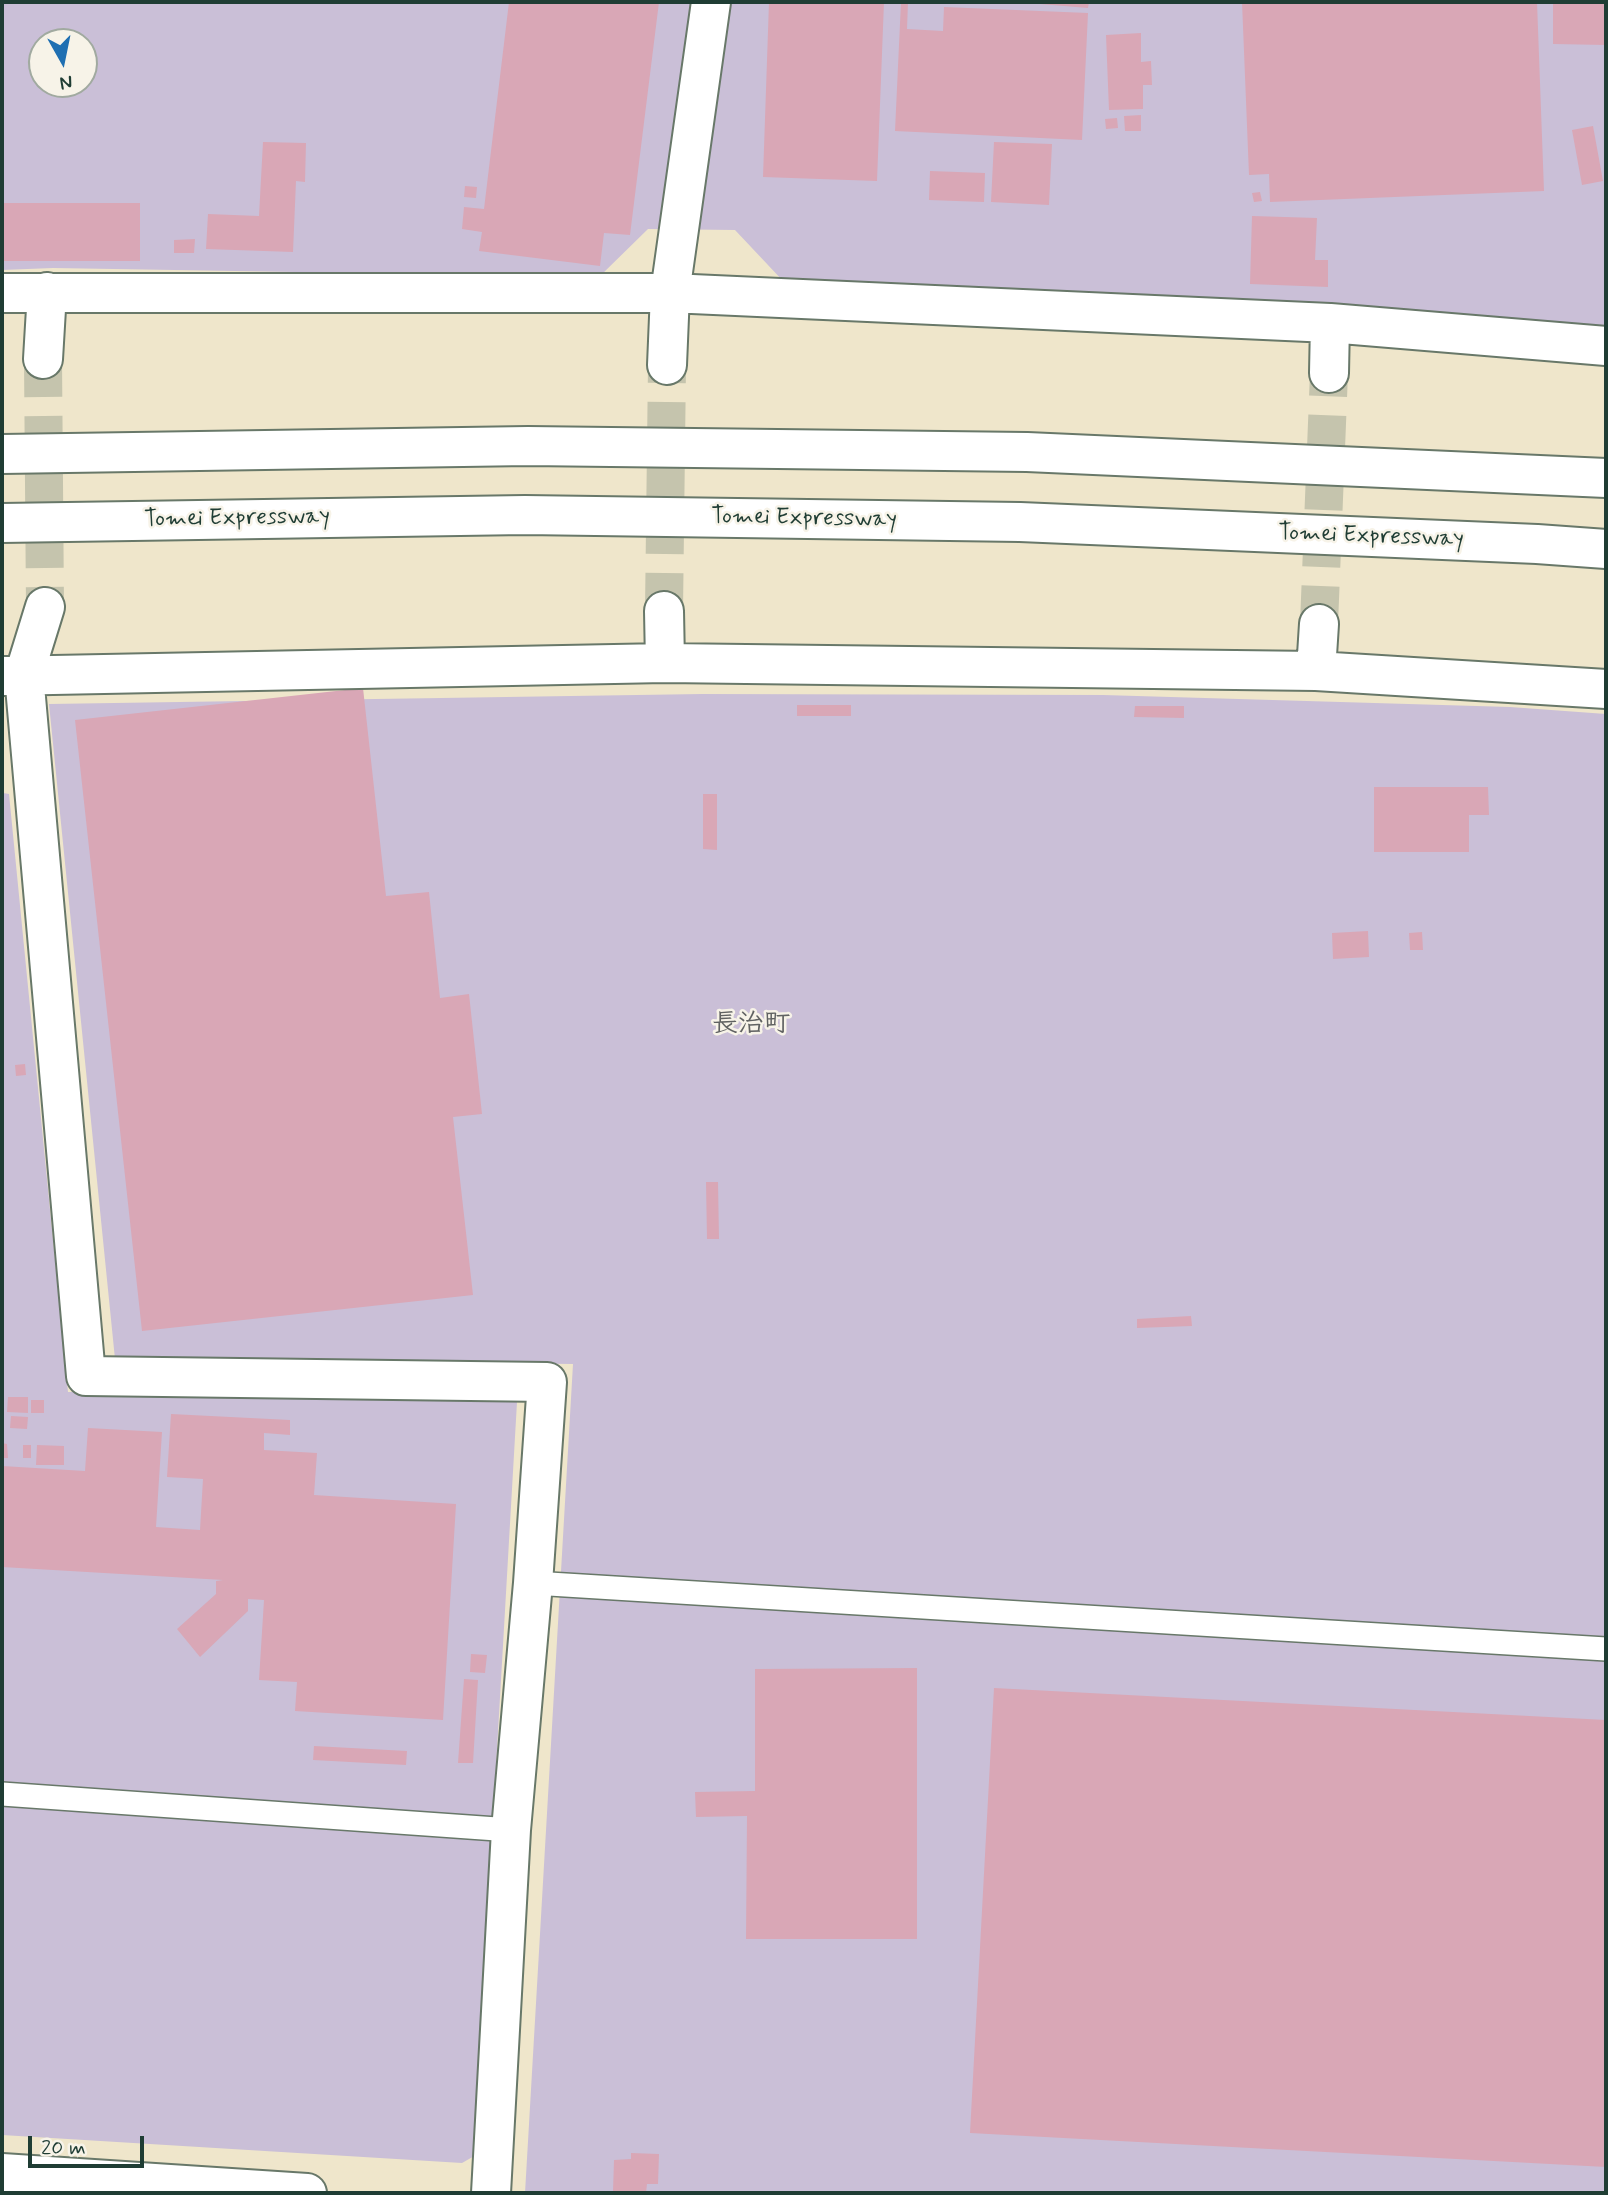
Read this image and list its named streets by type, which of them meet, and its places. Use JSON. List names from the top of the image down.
{
  "streets": {
    "main road": ["Tomei Expressway"]
  },
  "districts": ["長治町"],
  "scale_bar": "20 m",
  "north": "bottom"
}
